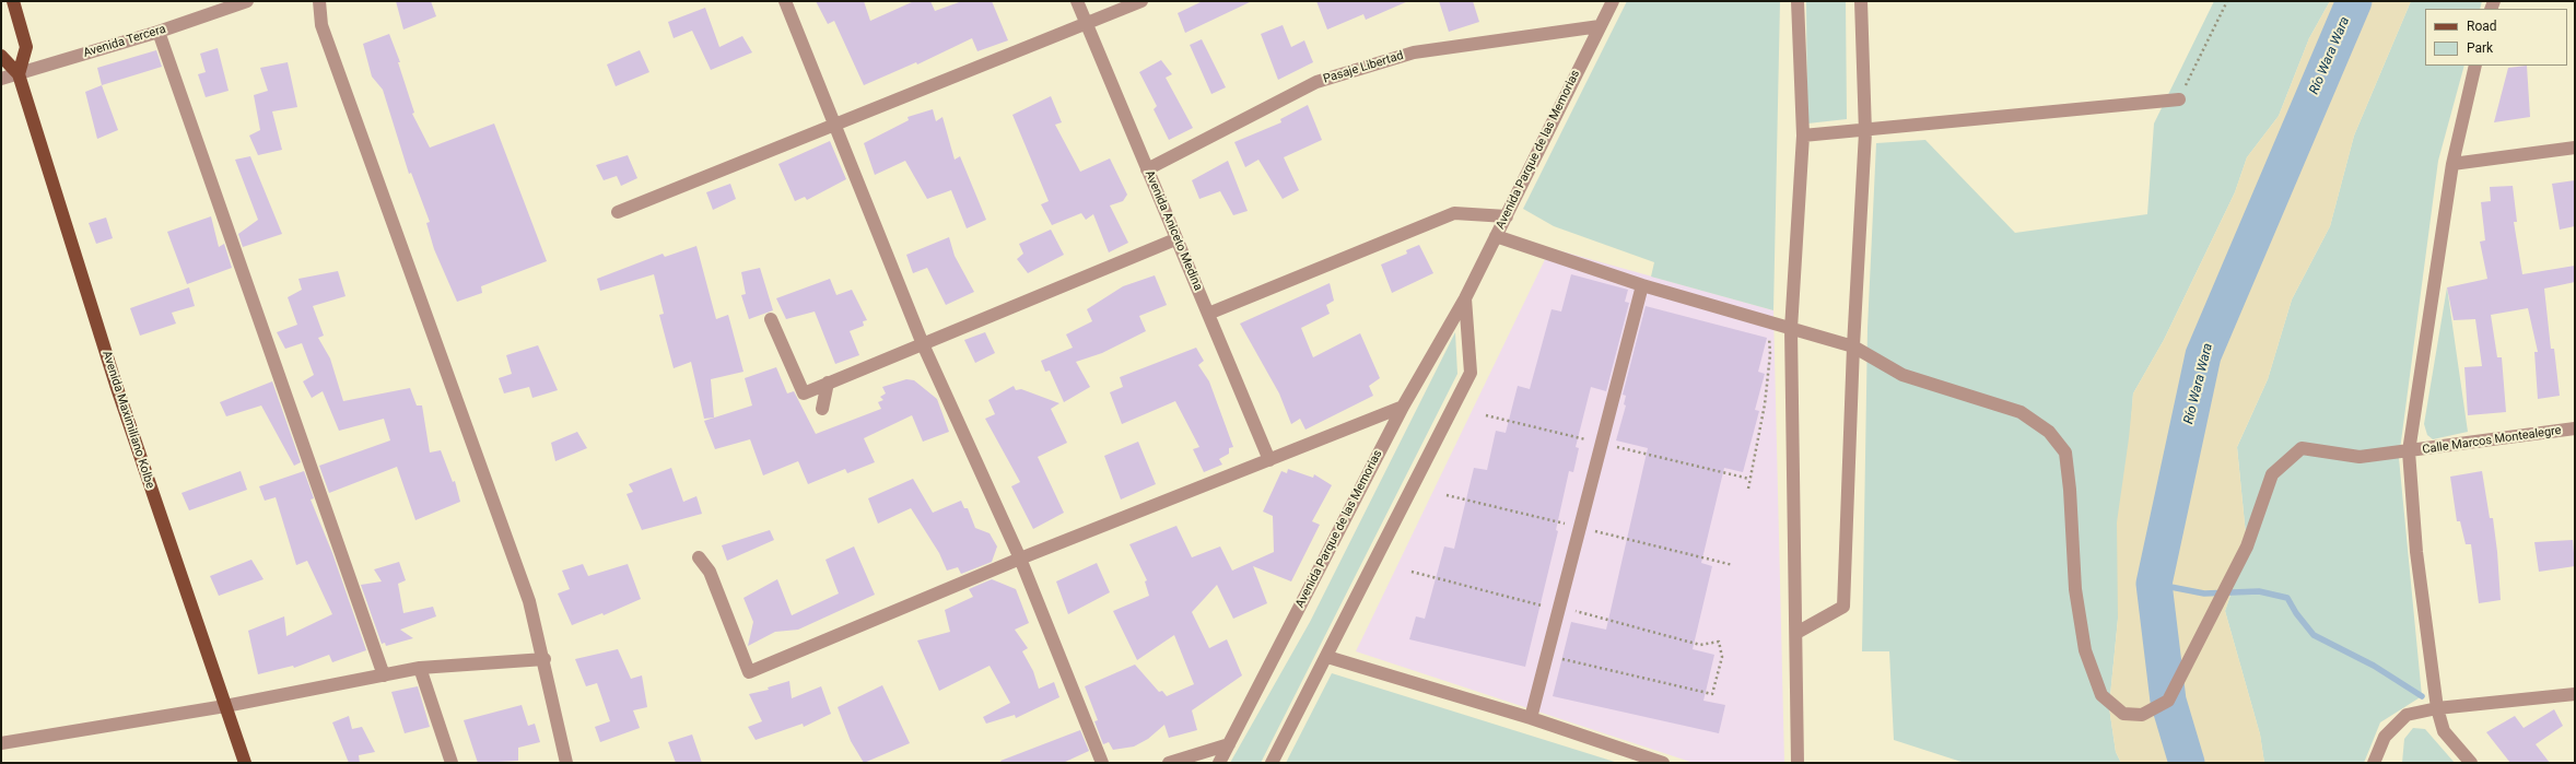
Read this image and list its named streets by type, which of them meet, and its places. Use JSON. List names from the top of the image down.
{
  "streets": {
    "main road": ["Avenida Maximiliano Kolbe"],
    "street": [
      "Avenida Tercera",
      "Pasaje Libertad",
      "Avenida Parque de las Memorias",
      "Avenida Aniceto Medina",
      "Calle Marcos Montealegre"
    ]
  },
  "crossings": [
    ["Avenida Tercera", "Avenida Maximiliano Kolbe"],
    ["Pasaje Libertad", "Avenida Parque de las Memorias"],
    ["Pasaje Libertad", "Avenida Aniceto Medina"]
  ],
  "water": ["Río Wara Wara"],
  "legend": ["Road", "Park"]
}
